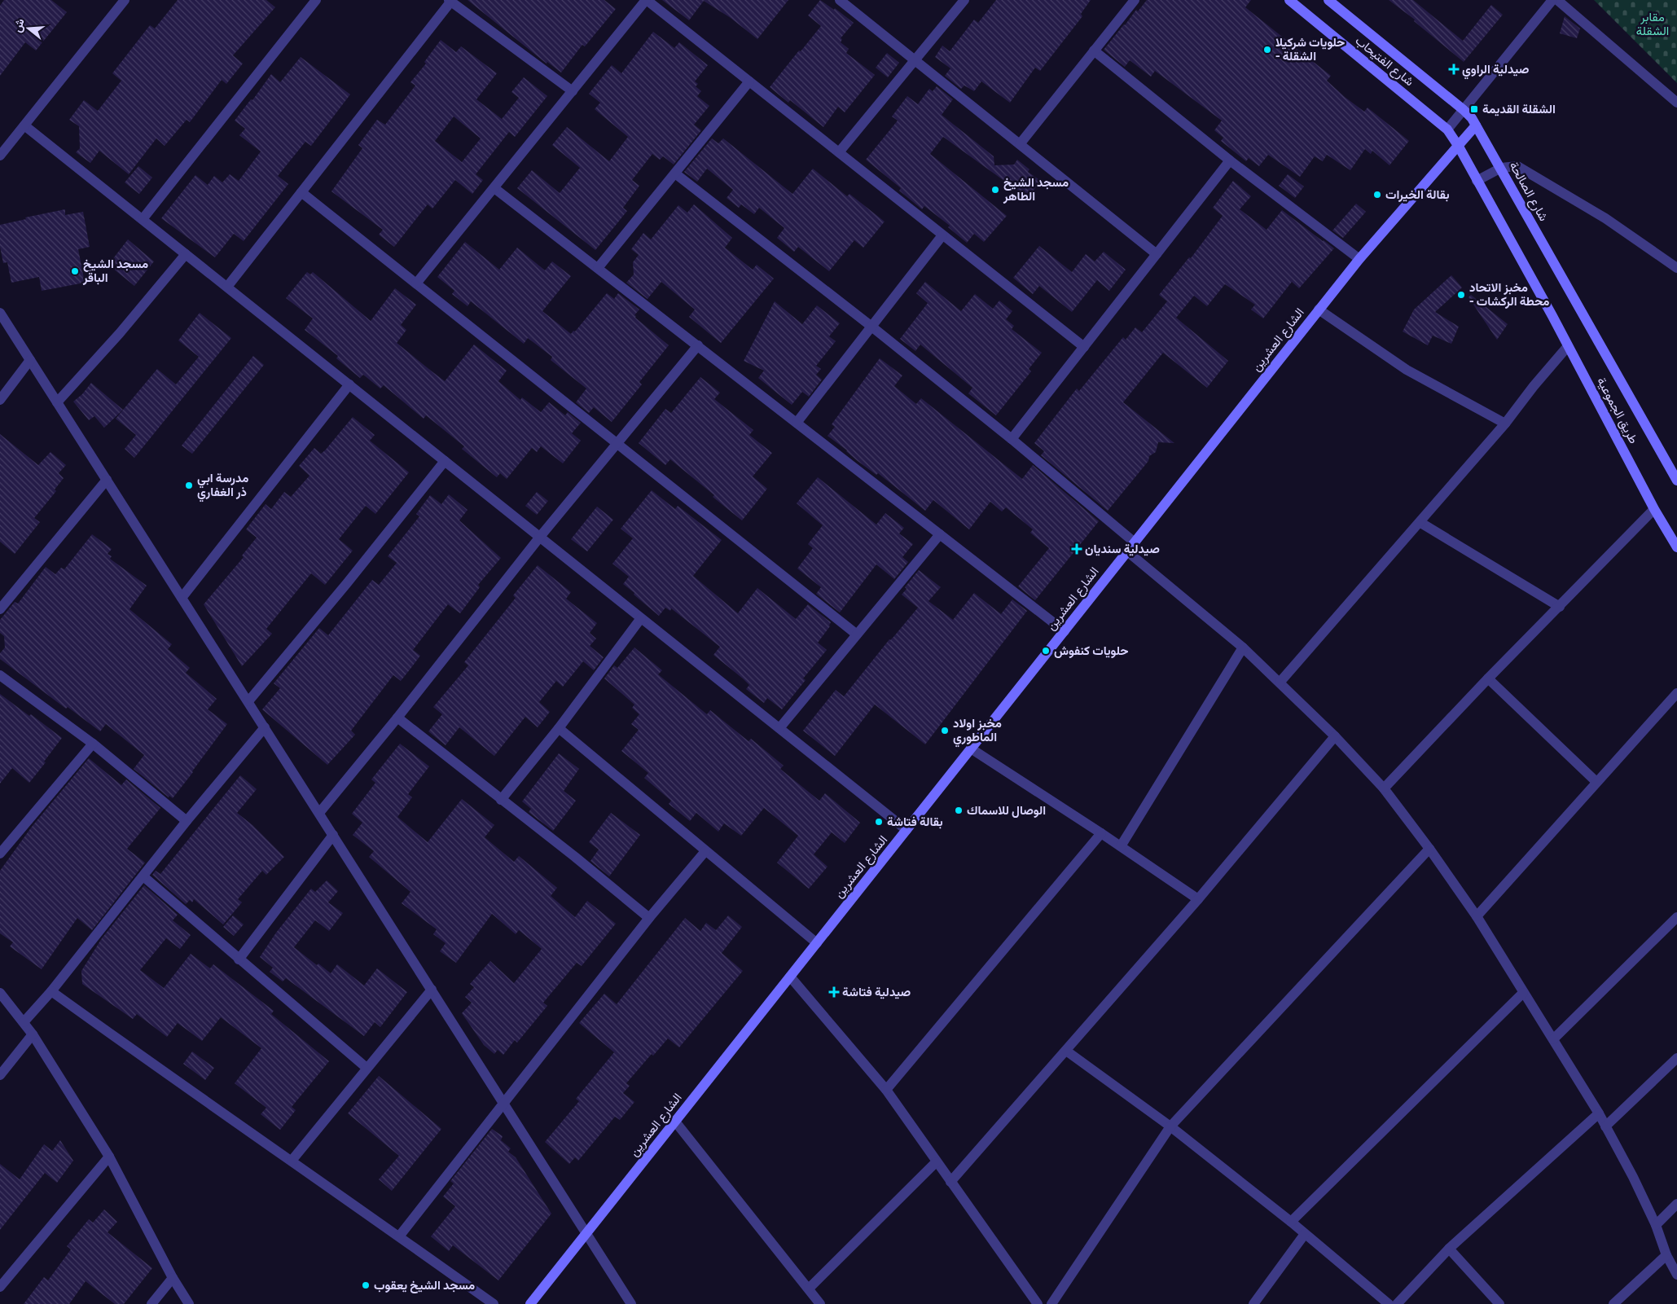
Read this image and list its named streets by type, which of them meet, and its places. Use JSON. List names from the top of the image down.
{
  "streets": {
    "street": [
      "شارع الفتيحاب",
      "شارع الصالحة",
      "الشارع العشرين",
      "طريق الجموعية"
    ]
  },
  "crossings": [
    ["شارع الفتيحاب", "شارع الصالحة"],
    ["شارع الفتيحاب", "الشارع العشرين"],
    ["شارع الصالحة", "الشارع العشرين"],
    ["شارع الصالحة", "طريق الجموعية"]
  ],
  "parks": ["مقابر الشقلة"],
  "places": {
    "other": [
      "حلويات شركيلا - الشقلة",
      "مسجد الشيخ الطاهر",
      "بقالة الخيرات",
      "مسجد الشيخ الباقر",
      "مخبز الاتحاد - محطة الركشات",
      "مدرسة ابي ذر الغفاري",
      "حلويات كنفوش",
      "مخبز اولاد الماطوري",
      "الوصال للاسماك",
      "بقالة فتاشة",
      "مسجد الشيخ يعقوب"
    ],
    "health": ["صيدلية الراوي", "صيدلية سنديان", "صيدلية فتاشة"],
    "transit": ["الشقلة القديمة"]
  },
  "north": "left"
}
